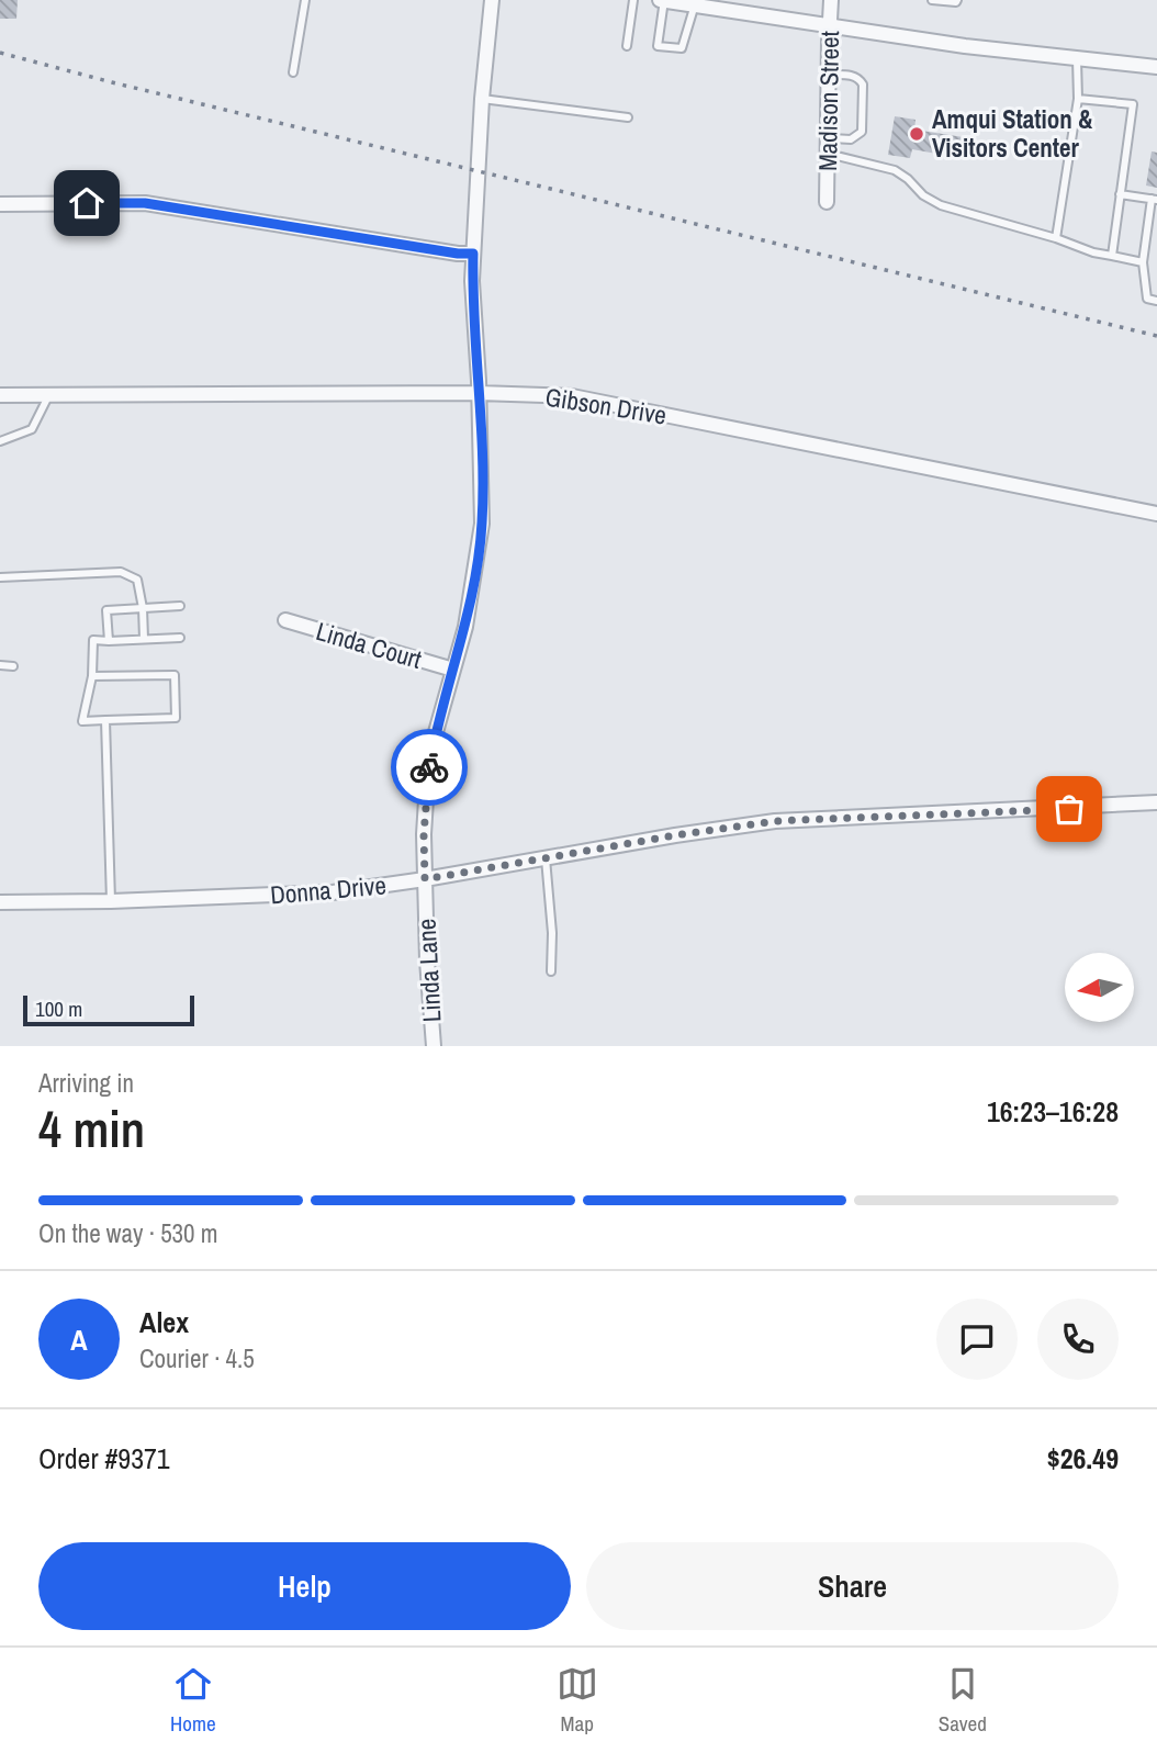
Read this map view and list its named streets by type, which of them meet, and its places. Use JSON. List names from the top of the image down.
{
  "streets": {
    "street": [
      "Madison Street",
      "Gibson Drive",
      "Linda Court",
      "Donna Drive",
      "Linda Lane"
    ]
  },
  "crossings": [
    ["Gibson Drive", "Linda Lane"],
    ["Linda Court", "Linda Lane"],
    ["Donna Drive", "Linda Lane"]
  ],
  "places": ["Amqui Station & Visitors Center"],
  "scale_bar": "100 m",
  "north": "left",
  "page": {
    "scale": "100 m",
    "heading": ["4 min", "Arriving in", "16:23–16:28"],
    "panel": [
      "Alex",
      "Courier · 4.5",
      "Order #9371",
      "$26.49"
    ],
    "bar": "On the way · 530 m",
    "round": "A",
    "buttons": ["Help", "Share"],
    "tabs": ["Home", "Map", "Saved"]
  }
}
